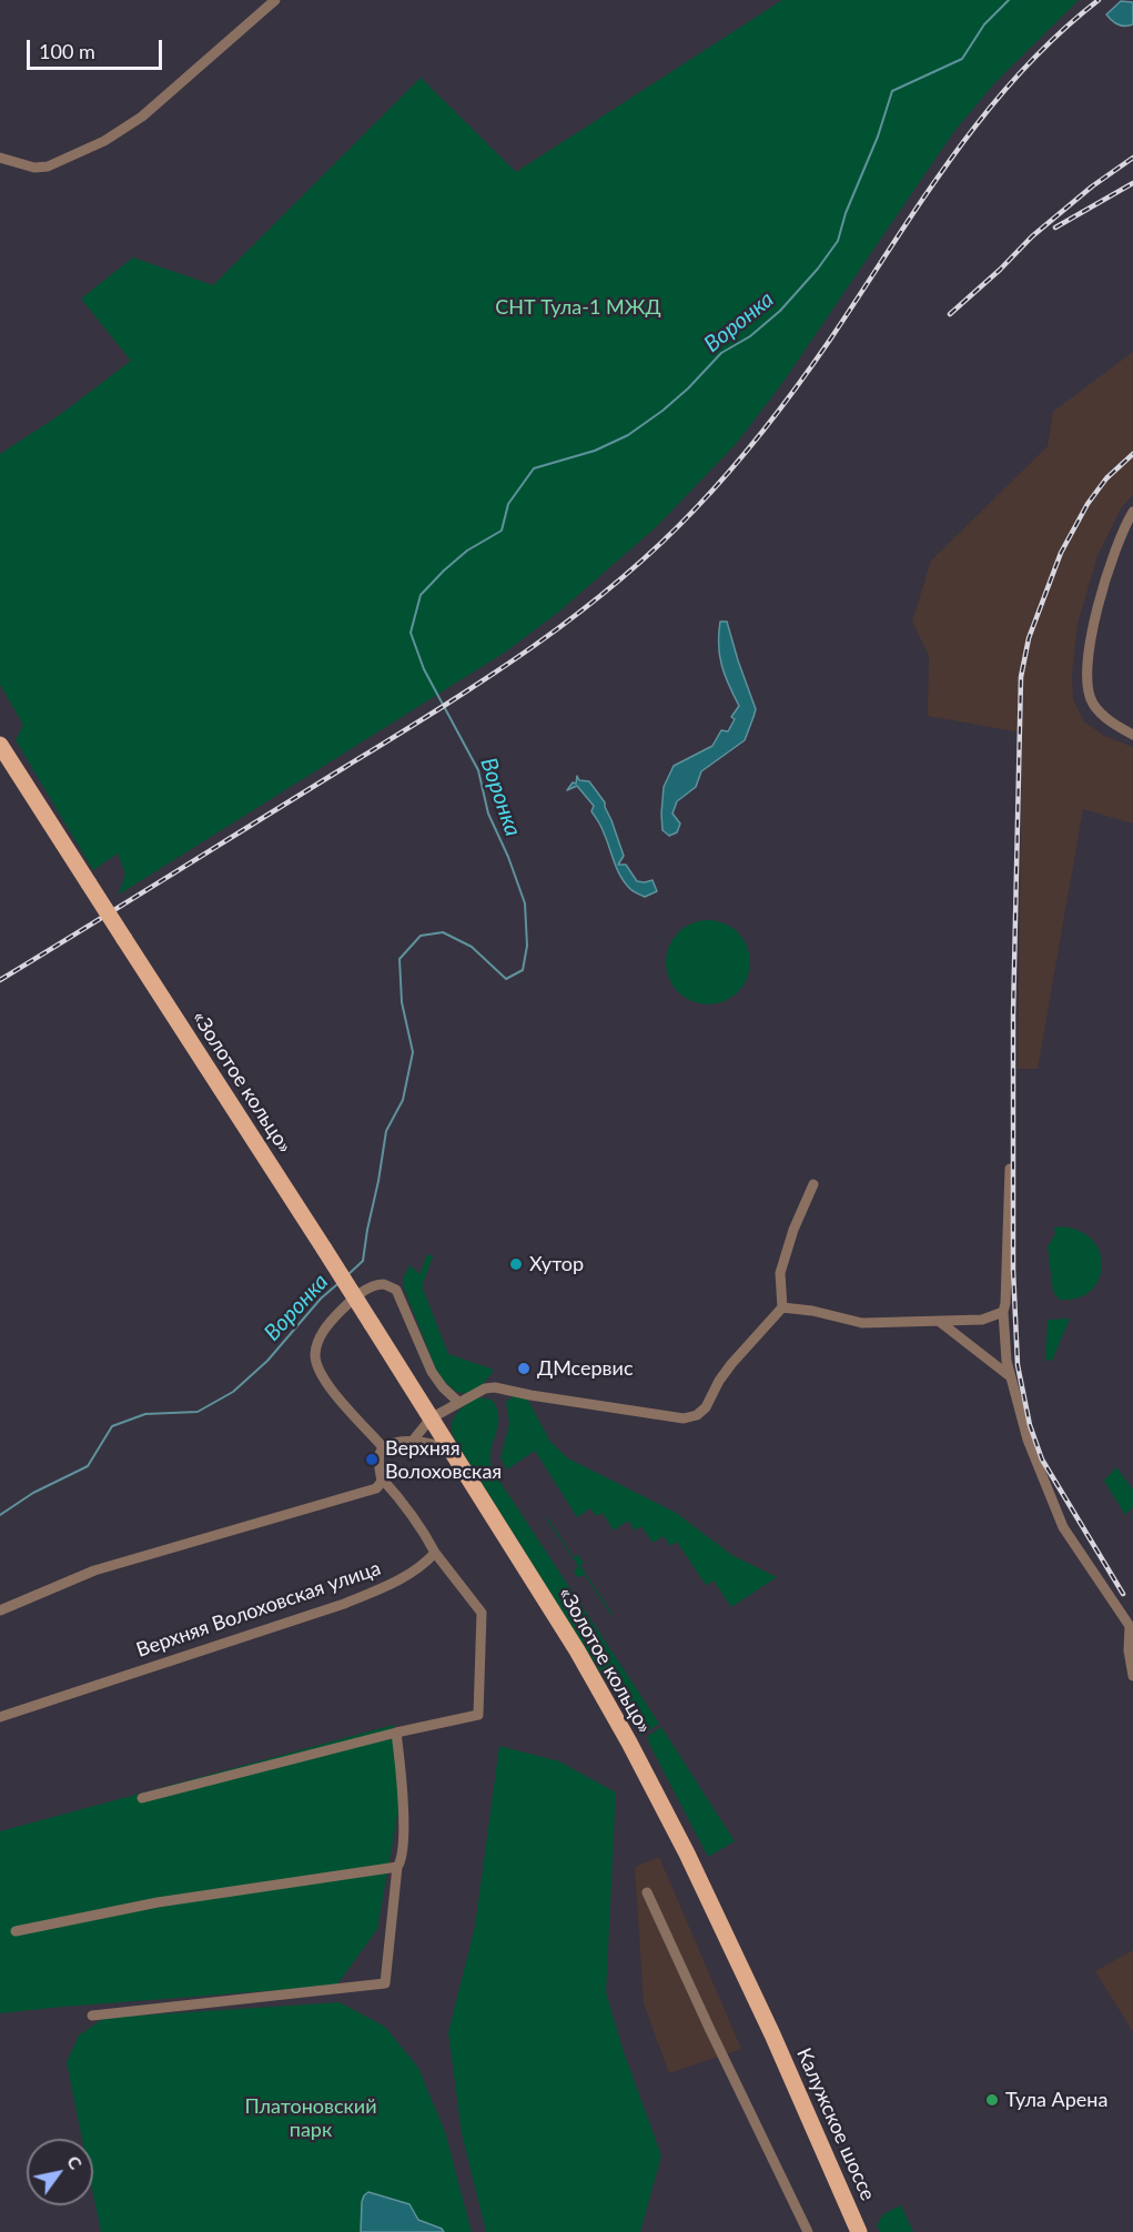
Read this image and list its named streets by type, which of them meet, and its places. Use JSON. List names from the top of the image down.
{
  "streets": {
    "main road": ["«Золотое кольцо»", "Калужское шоссе"],
    "street": ["Верхняя Волоховская улица"]
  },
  "crossings": [
    ["«Золотое кольцо»", "Калужское шоссе"]
  ],
  "water": ["Воронка"],
  "parks": ["СНТ Тула-1 МЖД", "Платоновский парк"],
  "places": [
    "Хутор",
    "ДМсервис",
    "Верхняя Волоховская",
    "Тула Арена"
  ],
  "scale_bar": "100 m",
  "north": "top right"
}
